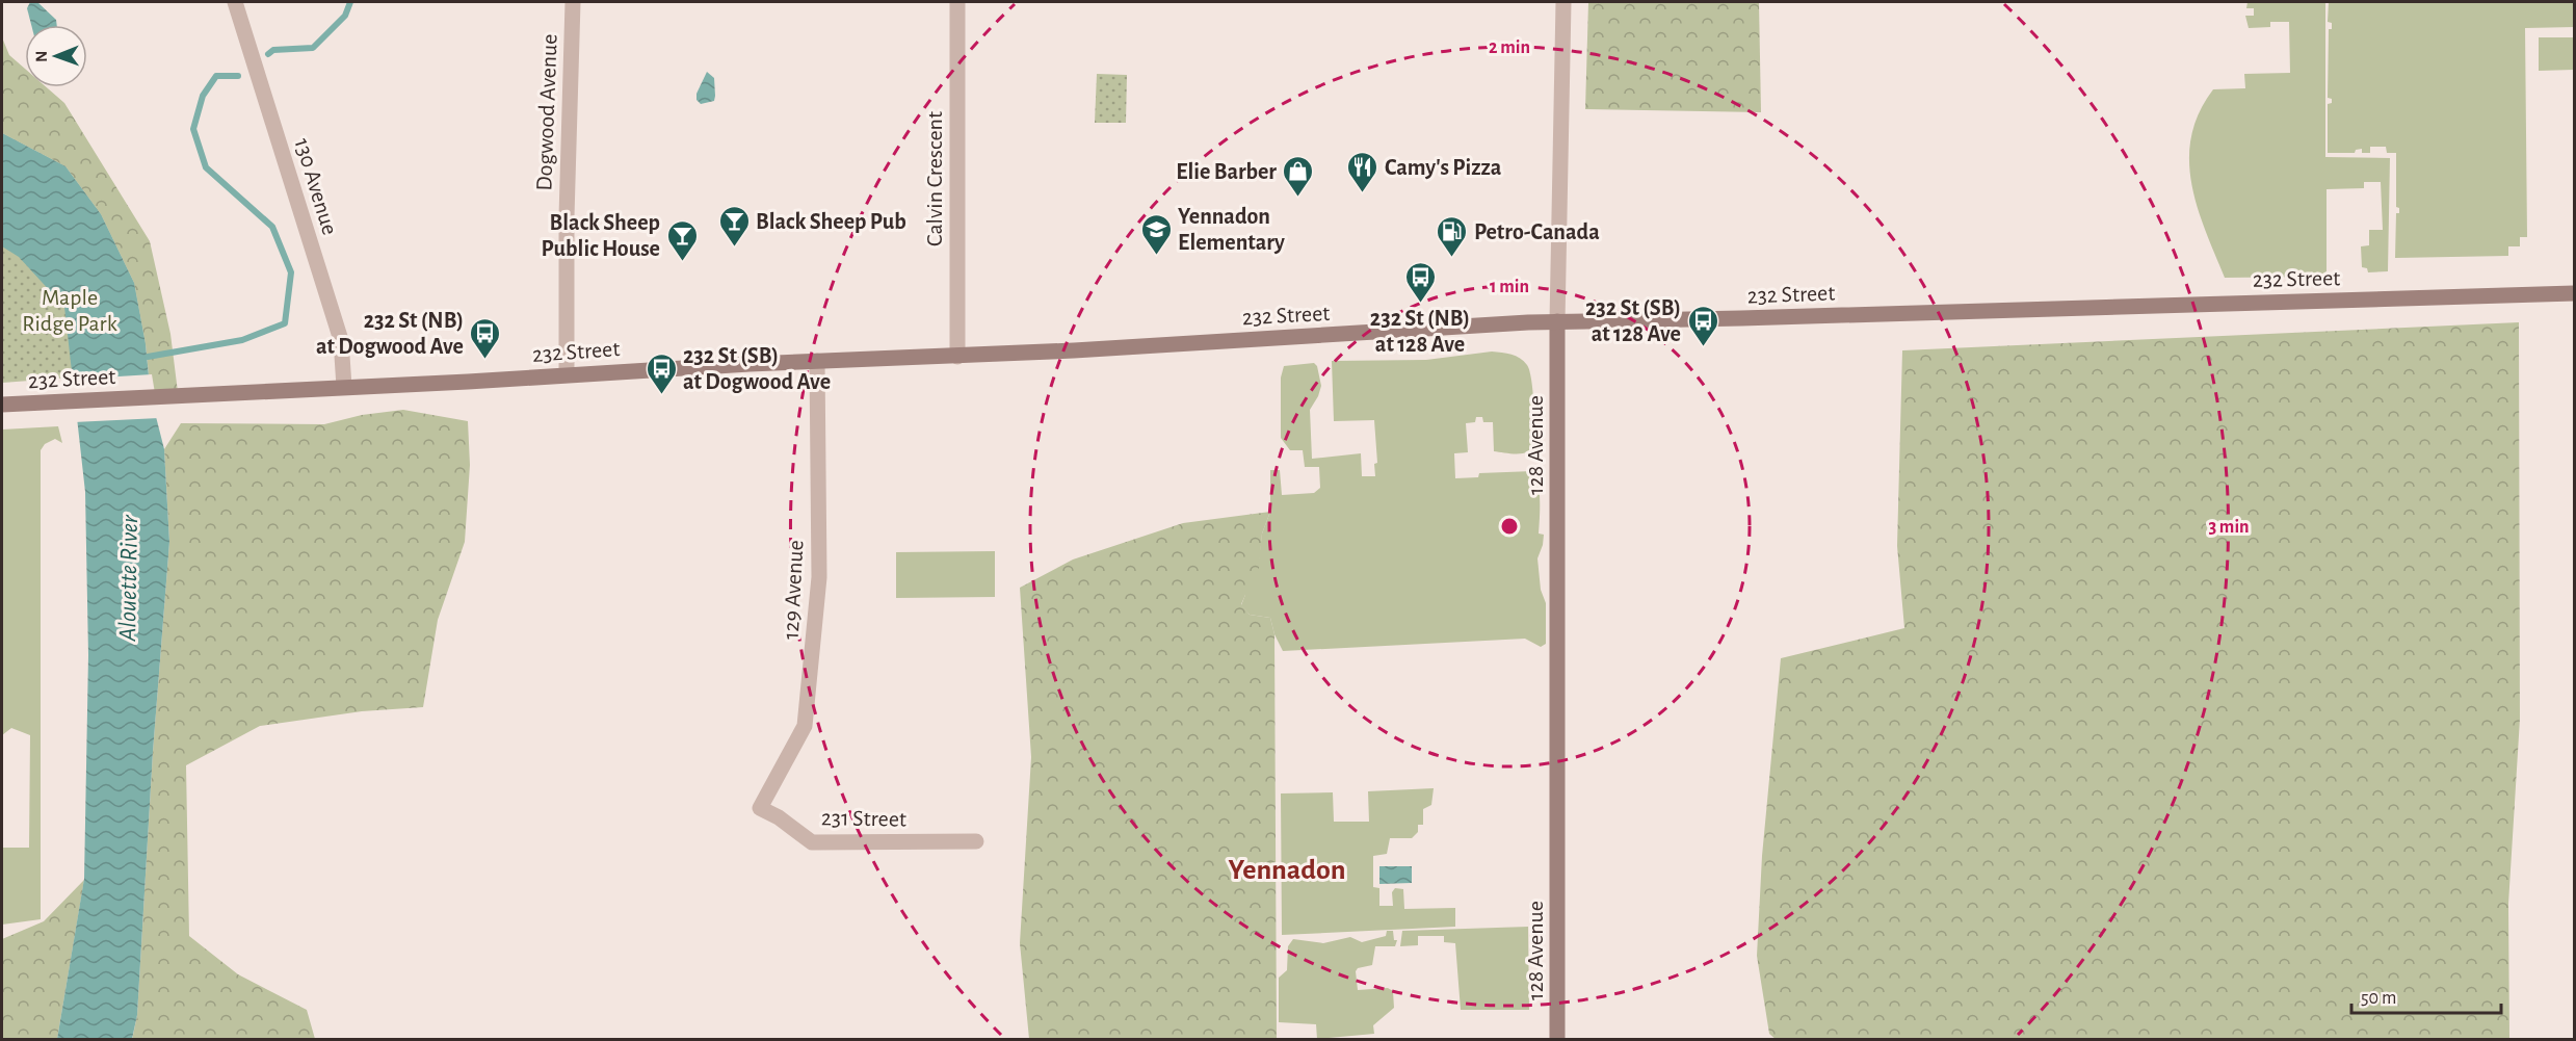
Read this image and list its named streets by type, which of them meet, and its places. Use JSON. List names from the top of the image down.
{
  "streets": {
    "main road": ["232 Street", "128 Avenue"],
    "street": [
      "Dogwood Avenue",
      "Calvin Crescent",
      "130 Avenue",
      "129 Avenue",
      "231 Street"
    ]
  },
  "crossings": [
    ["Dogwood Avenue", "232 Street"],
    ["Calvin Crescent", "232 Street"],
    ["130 Avenue", "232 Street"],
    ["232 Street", "128 Avenue"],
    ["232 Street", "129 Avenue"],
    ["129 Avenue", "231 Street"]
  ],
  "districts": ["Yennadon"],
  "water": ["Alouette River"],
  "parks": ["Maple Ridge Park"],
  "places": {
    "restaurant": ["Camy's Pizza"],
    "shop": ["Elie Barber"],
    "bar": ["Black Sheep Pub", "Black Sheep Public House"],
    "school or university": ["Yennadon Elementary"],
    "fuel station": ["Petro-Canada"],
    "bus stop": [
      "232 St (NB) at 128 Ave",
      "232 St (SB) at 128 Ave",
      "232 St (NB) at Dogwood Ave",
      "232 St (SB) at Dogwood Ave"
    ]
  },
  "scale_bar": "50 m",
  "north": "left",
  "rings": ["2 min", "1 min", "3 min"]
}
